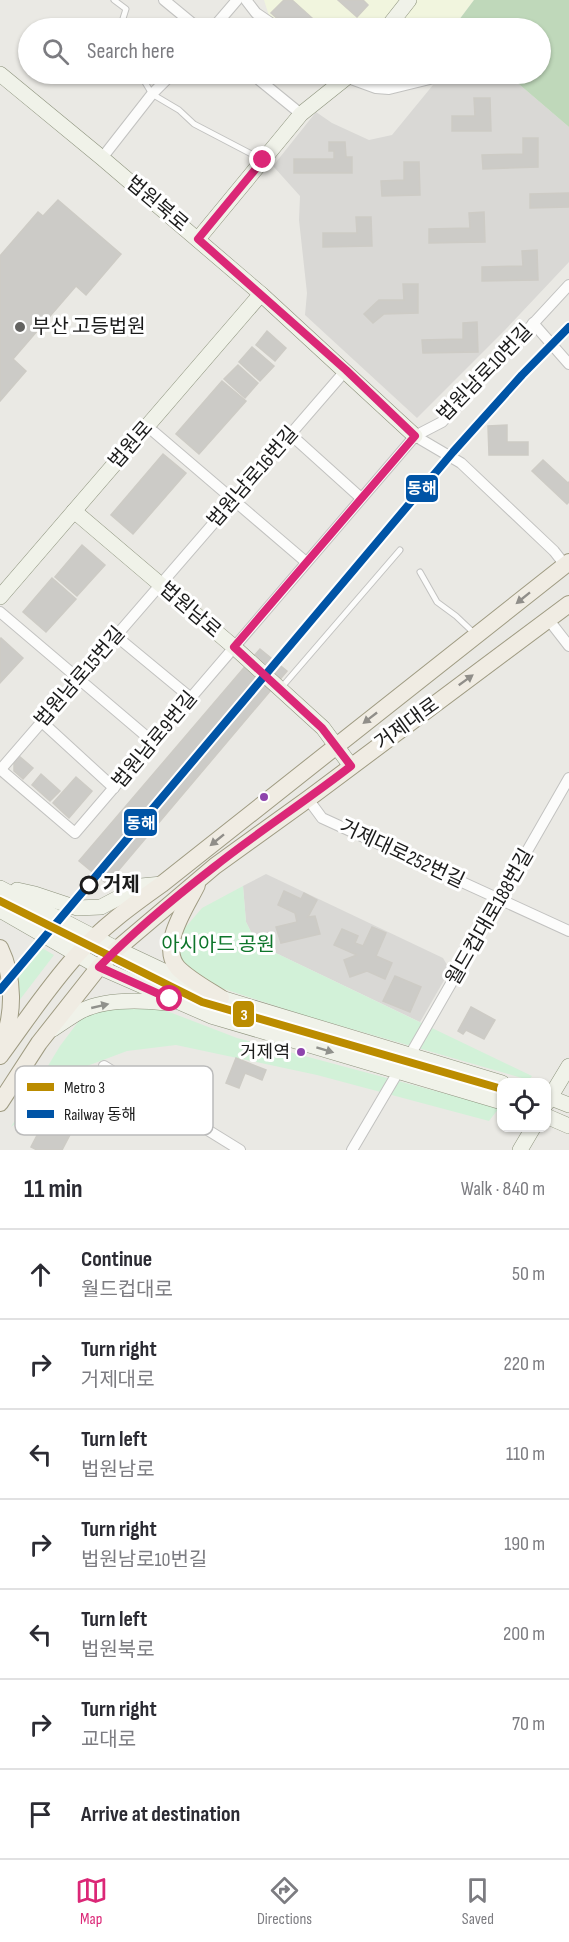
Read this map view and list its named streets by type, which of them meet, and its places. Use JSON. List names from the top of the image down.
{
  "streets": {
    "main road": [
      "법원북로",
      "법원로",
      "법원남로",
      "거제대로"
    ],
    "street": [
      "법원남로10번길",
      "법원남로16번길",
      "법원남로15번길",
      "법원남로9번길",
      "거제대로252번길",
      "월드컵대로188번길"
    ]
  },
  "crossings": [
    ["법원북로", "법원남로10번길"],
    ["법원북로", "법원로"],
    ["법원북로", "법원남로16번길"],
    ["법원남로10번길", "법원남로"],
    ["법원남로10번길", "법원남로9번길"],
    ["법원로", "법원남로"],
    ["법원남로16번길", "법원남로"],
    ["법원남로16번길", "법원남로15번길"],
    ["법원남로", "법원남로15번길"],
    ["법원남로", "거제대로"],
    ["법원남로", "법원남로9번길"],
    ["법원남로15번길", "법원남로9번길"],
    ["거제대로", "거제대로252번길"],
    ["거제대로252번길", "월드컵대로188번길"]
  ],
  "parks": ["아시아드 공원"],
  "places": ["부산 고등법원", "거제", "거제역"],
  "lines": ["rail line 동해", "metro line 3"],
  "legend": ["Metro 3", "Railway 동해"],
  "page": {
    "search": "Search here",
    "heading": ["11 min", "Walk · 840 m"],
    "list": [
      ["Continue", "월드컵대로", "50 m"],
      ["Turn right", "거제대로", "220 m"],
      ["Turn left", "법원남로", "110 m"],
      ["Turn right", "법원남로10번길", "190 m"],
      ["Turn left", "법원북로", "200 m"],
      ["Turn right", "교대로", "70 m"],
      "Arrive at destination"
    ],
    "nav": ["Map", "Directions", "Saved"]
  }
}
